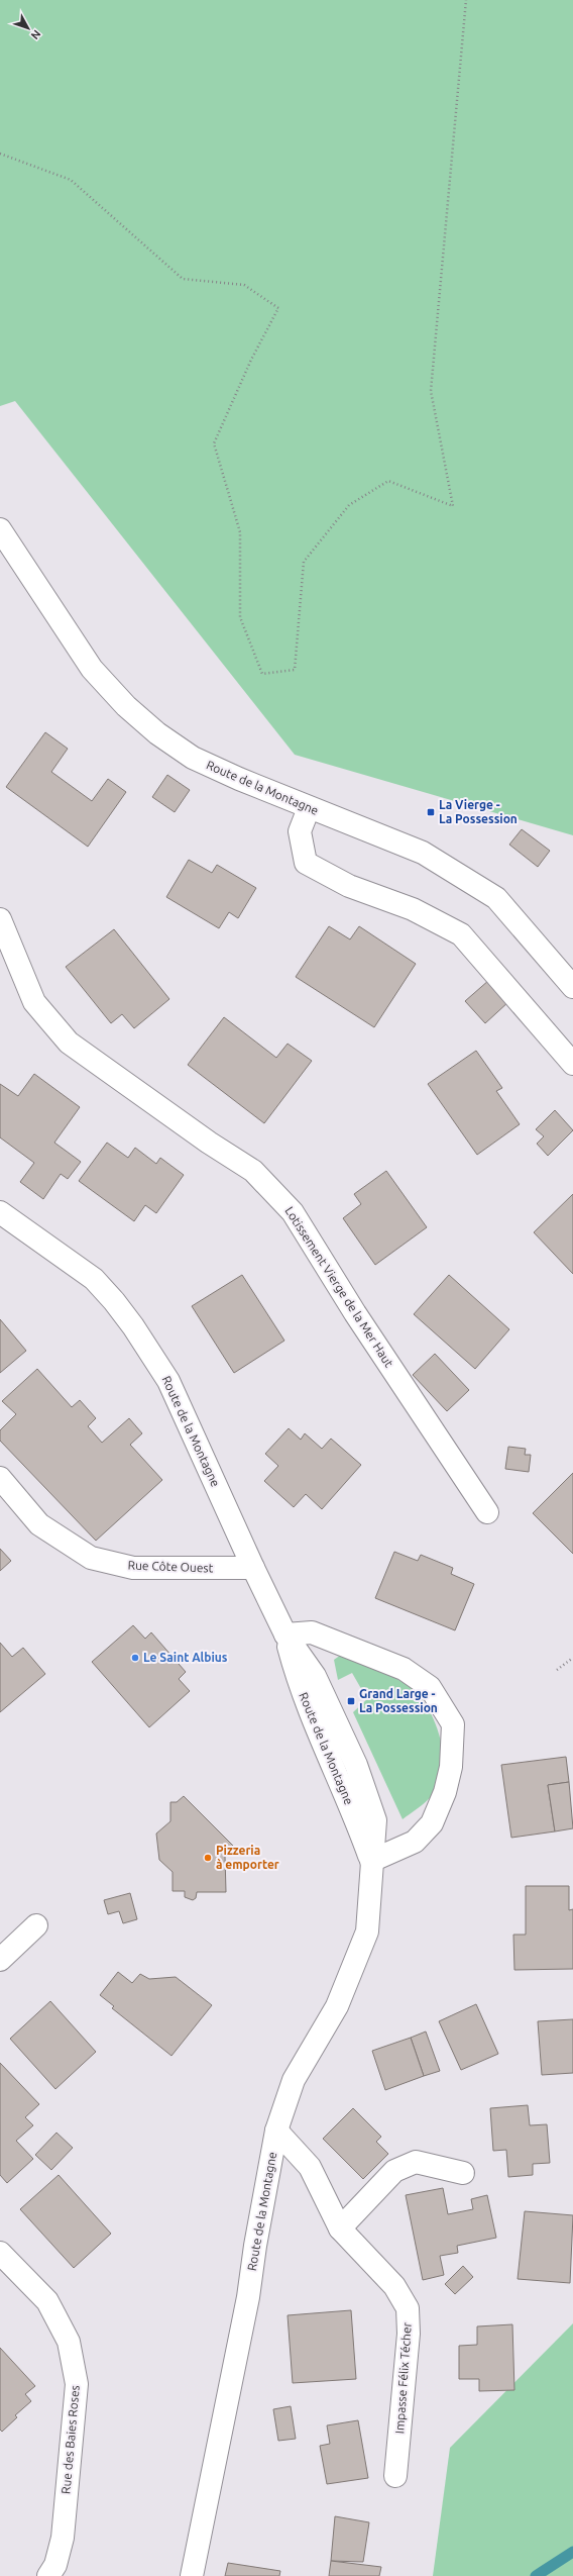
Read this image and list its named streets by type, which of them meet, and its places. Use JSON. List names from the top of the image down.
{
  "streets": {
    "street": [
      "Route de la Montagne",
      "Lotissement Vierge de la Mer Haut",
      "Rue Côte Ouest",
      "Impasse Félix Técher",
      "Rue des Baies Roses"
    ]
  },
  "crossings": [
    ["Route de la Montagne", "Rue Côte Ouest"],
    ["Route de la Montagne", "Impasse Félix Técher"]
  ],
  "places": {
    "transit": ["La Vierge - La Possession", "Grand Large - La Possession"],
    "other": ["Le Saint Albius", "Pizzeria à emporter"]
  },
  "north": "bottom right"
}
